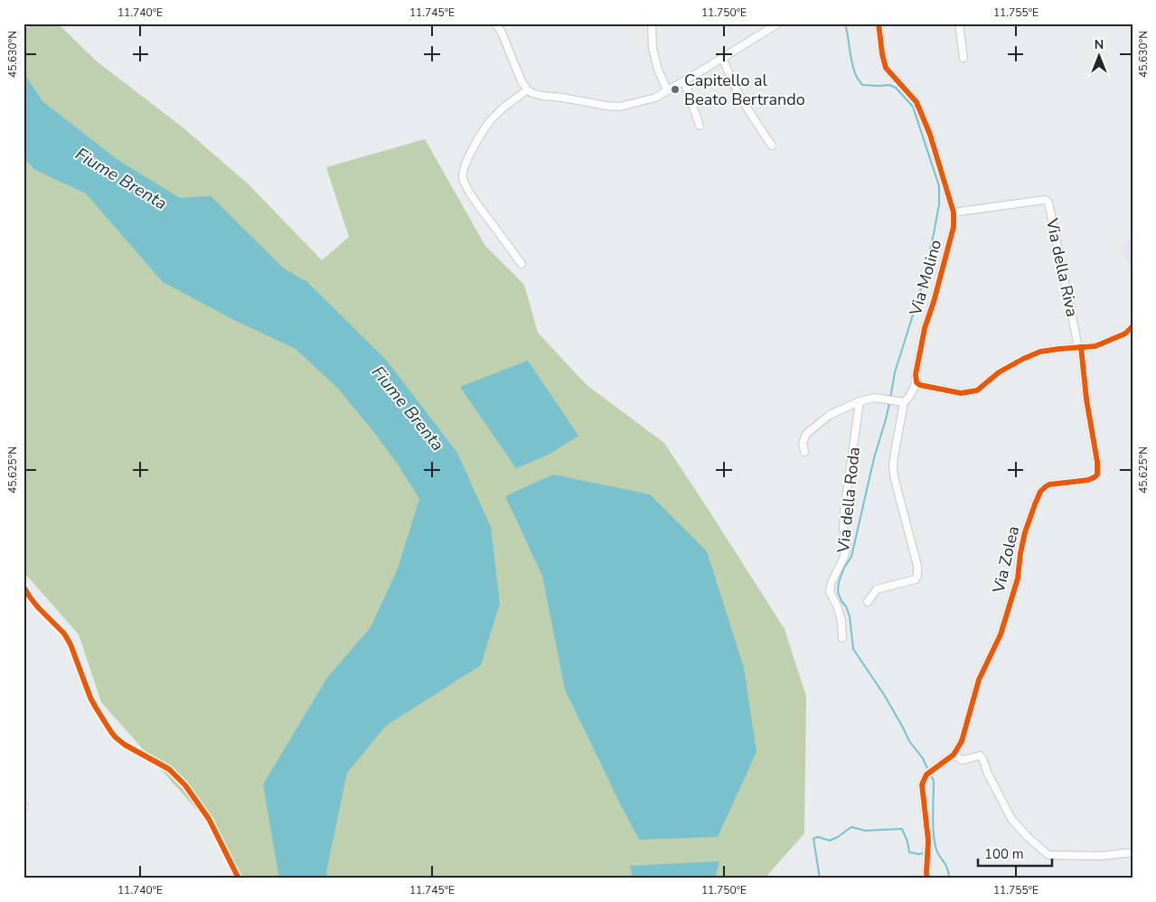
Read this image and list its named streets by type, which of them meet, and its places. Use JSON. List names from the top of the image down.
{
  "streets": {
    "street": [
      "Via della Riva",
      "Via Molino",
      "Via della Roda",
      "Via Zolea"
    ]
  },
  "crossings": [
    ["Via della Riva", "Via Molino"],
    ["Via della Riva", "Via Zolea"]
  ],
  "water": ["Fiume Brenta"],
  "places": ["Capitello al Beato Bertrando"],
  "scale_bar": "100 m",
  "north": "top",
  "coordinates": [
    "11.740°E",
    "11.745°E",
    "11.750°E",
    "11.755°E",
    "45.630°N",
    "45.625°N"
  ]
}
